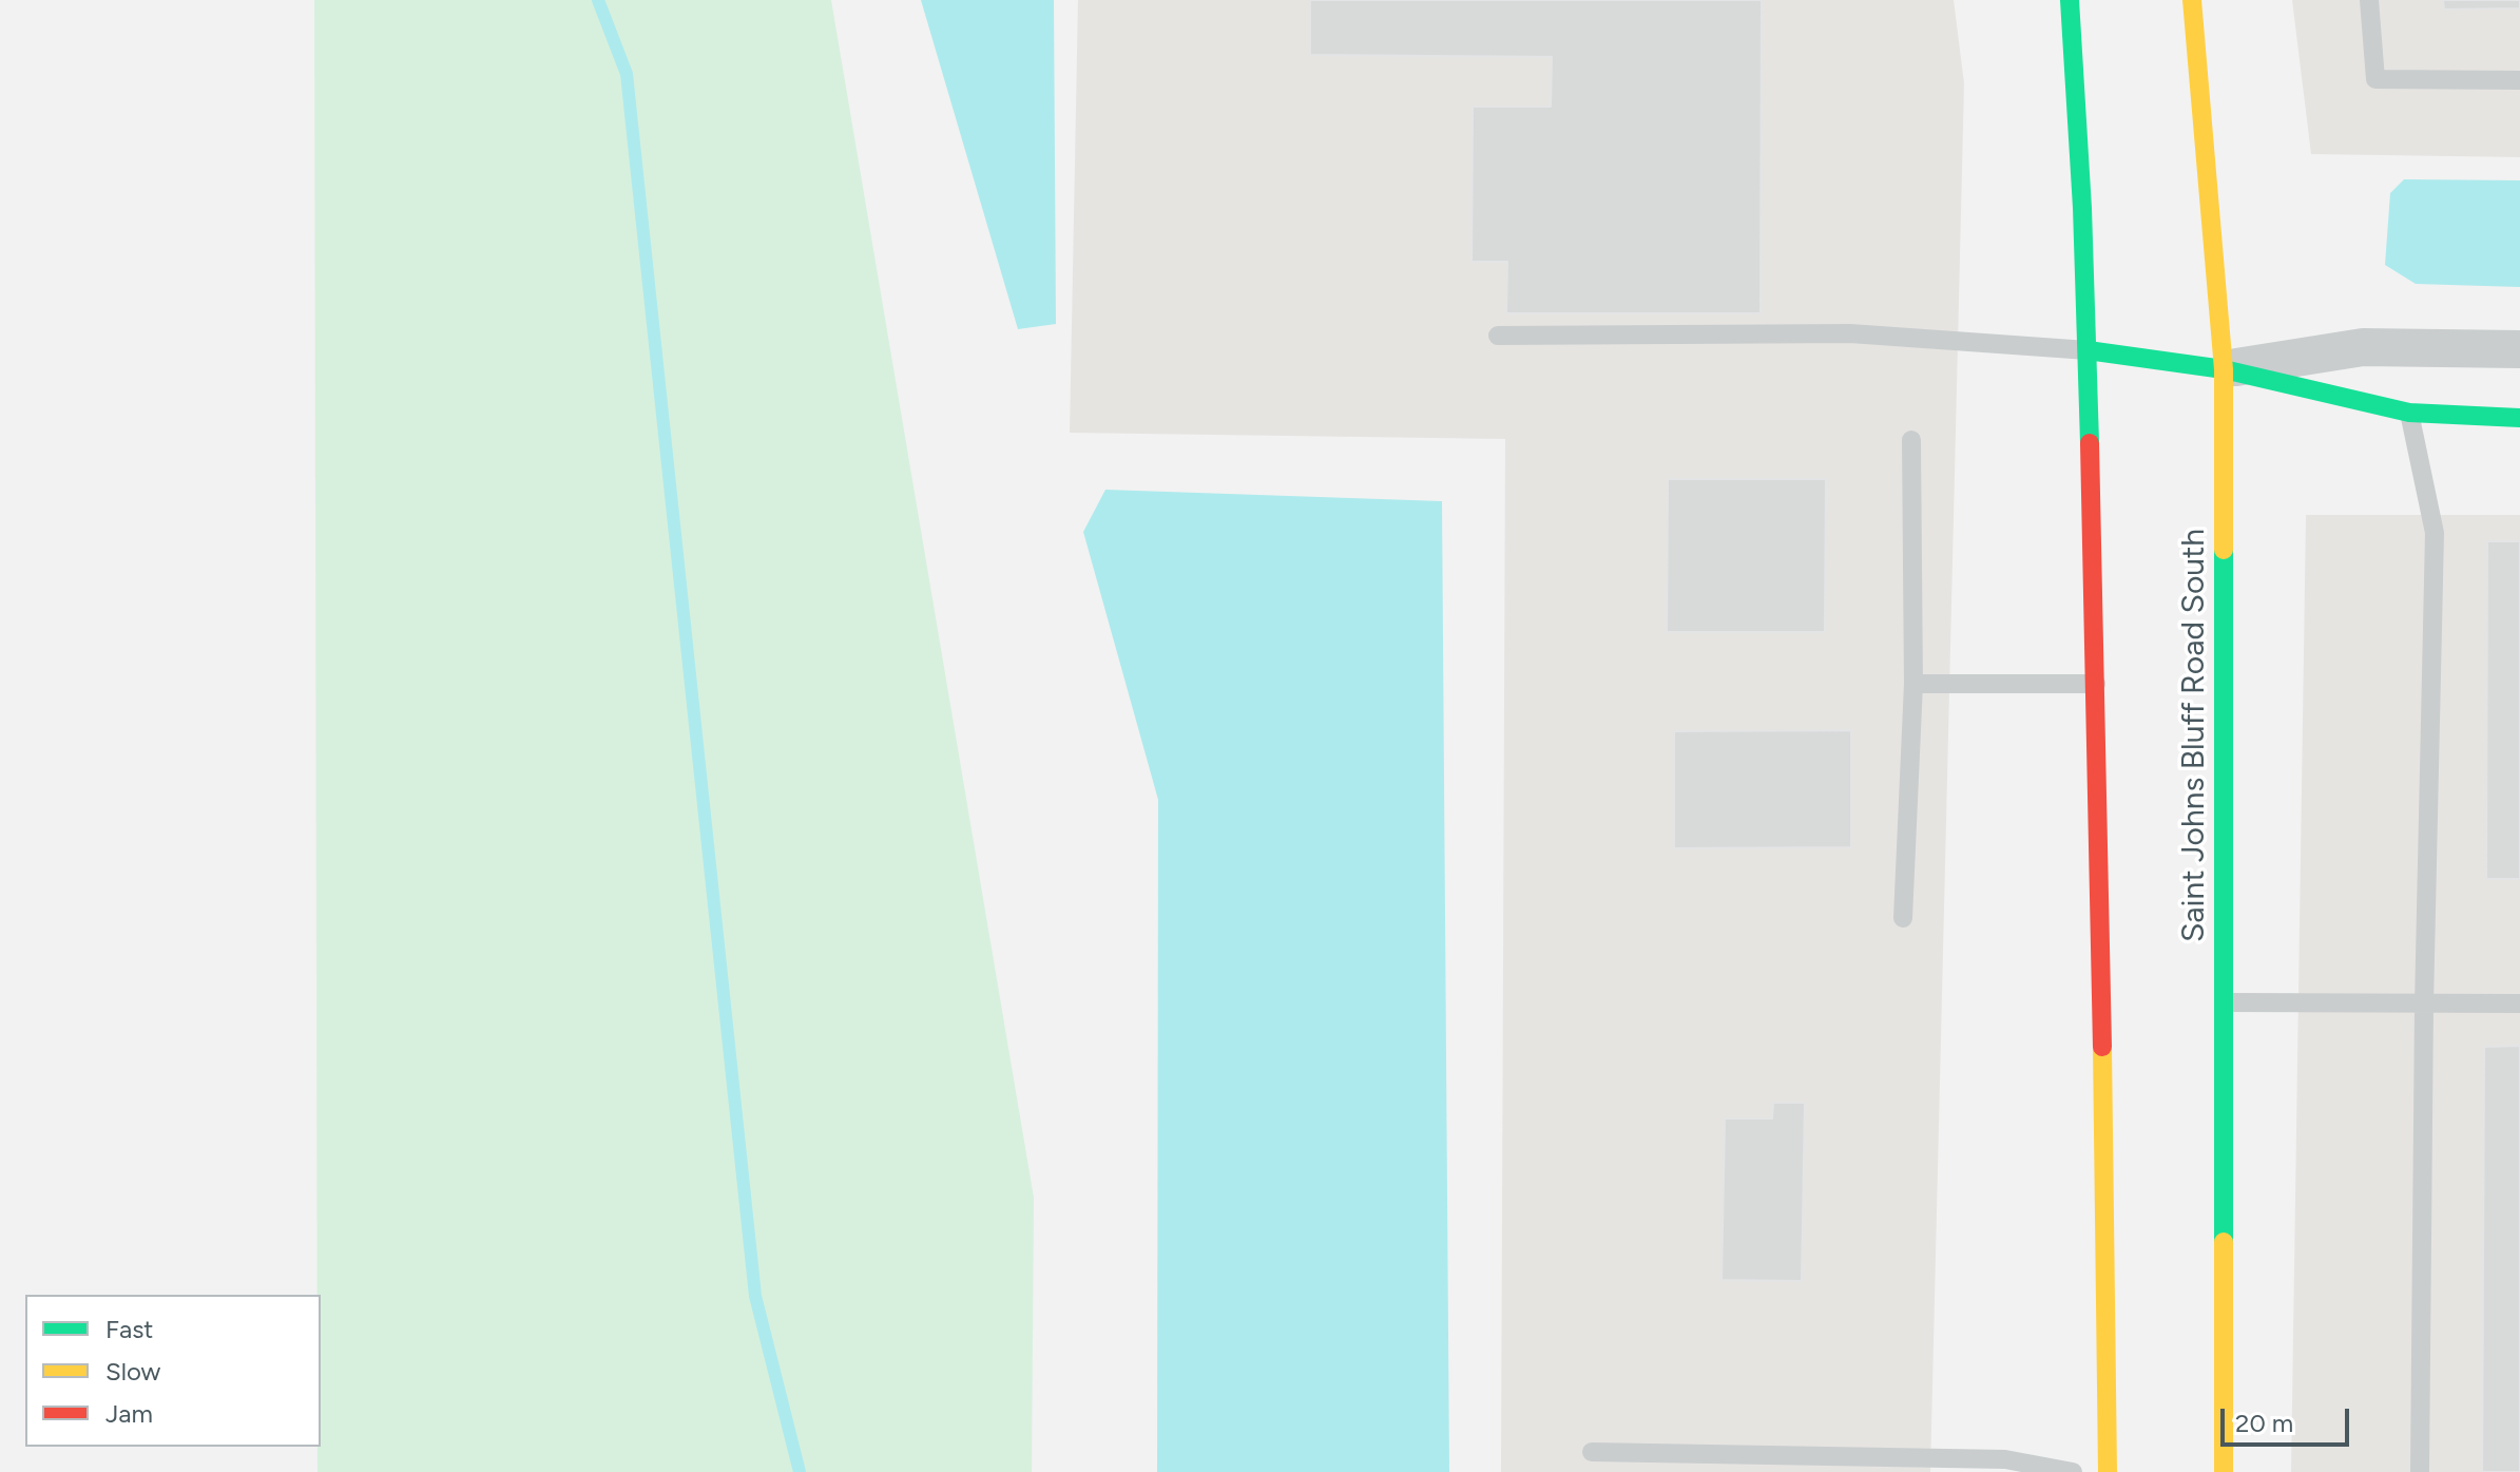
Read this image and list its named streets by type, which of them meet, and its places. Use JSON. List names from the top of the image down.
{
  "streets": {
    "main road": ["Saint Johns Bluff Road South"]
  },
  "legend": ["Fast", "Slow", "Jam"],
  "scale_bar": "20 m"
}
